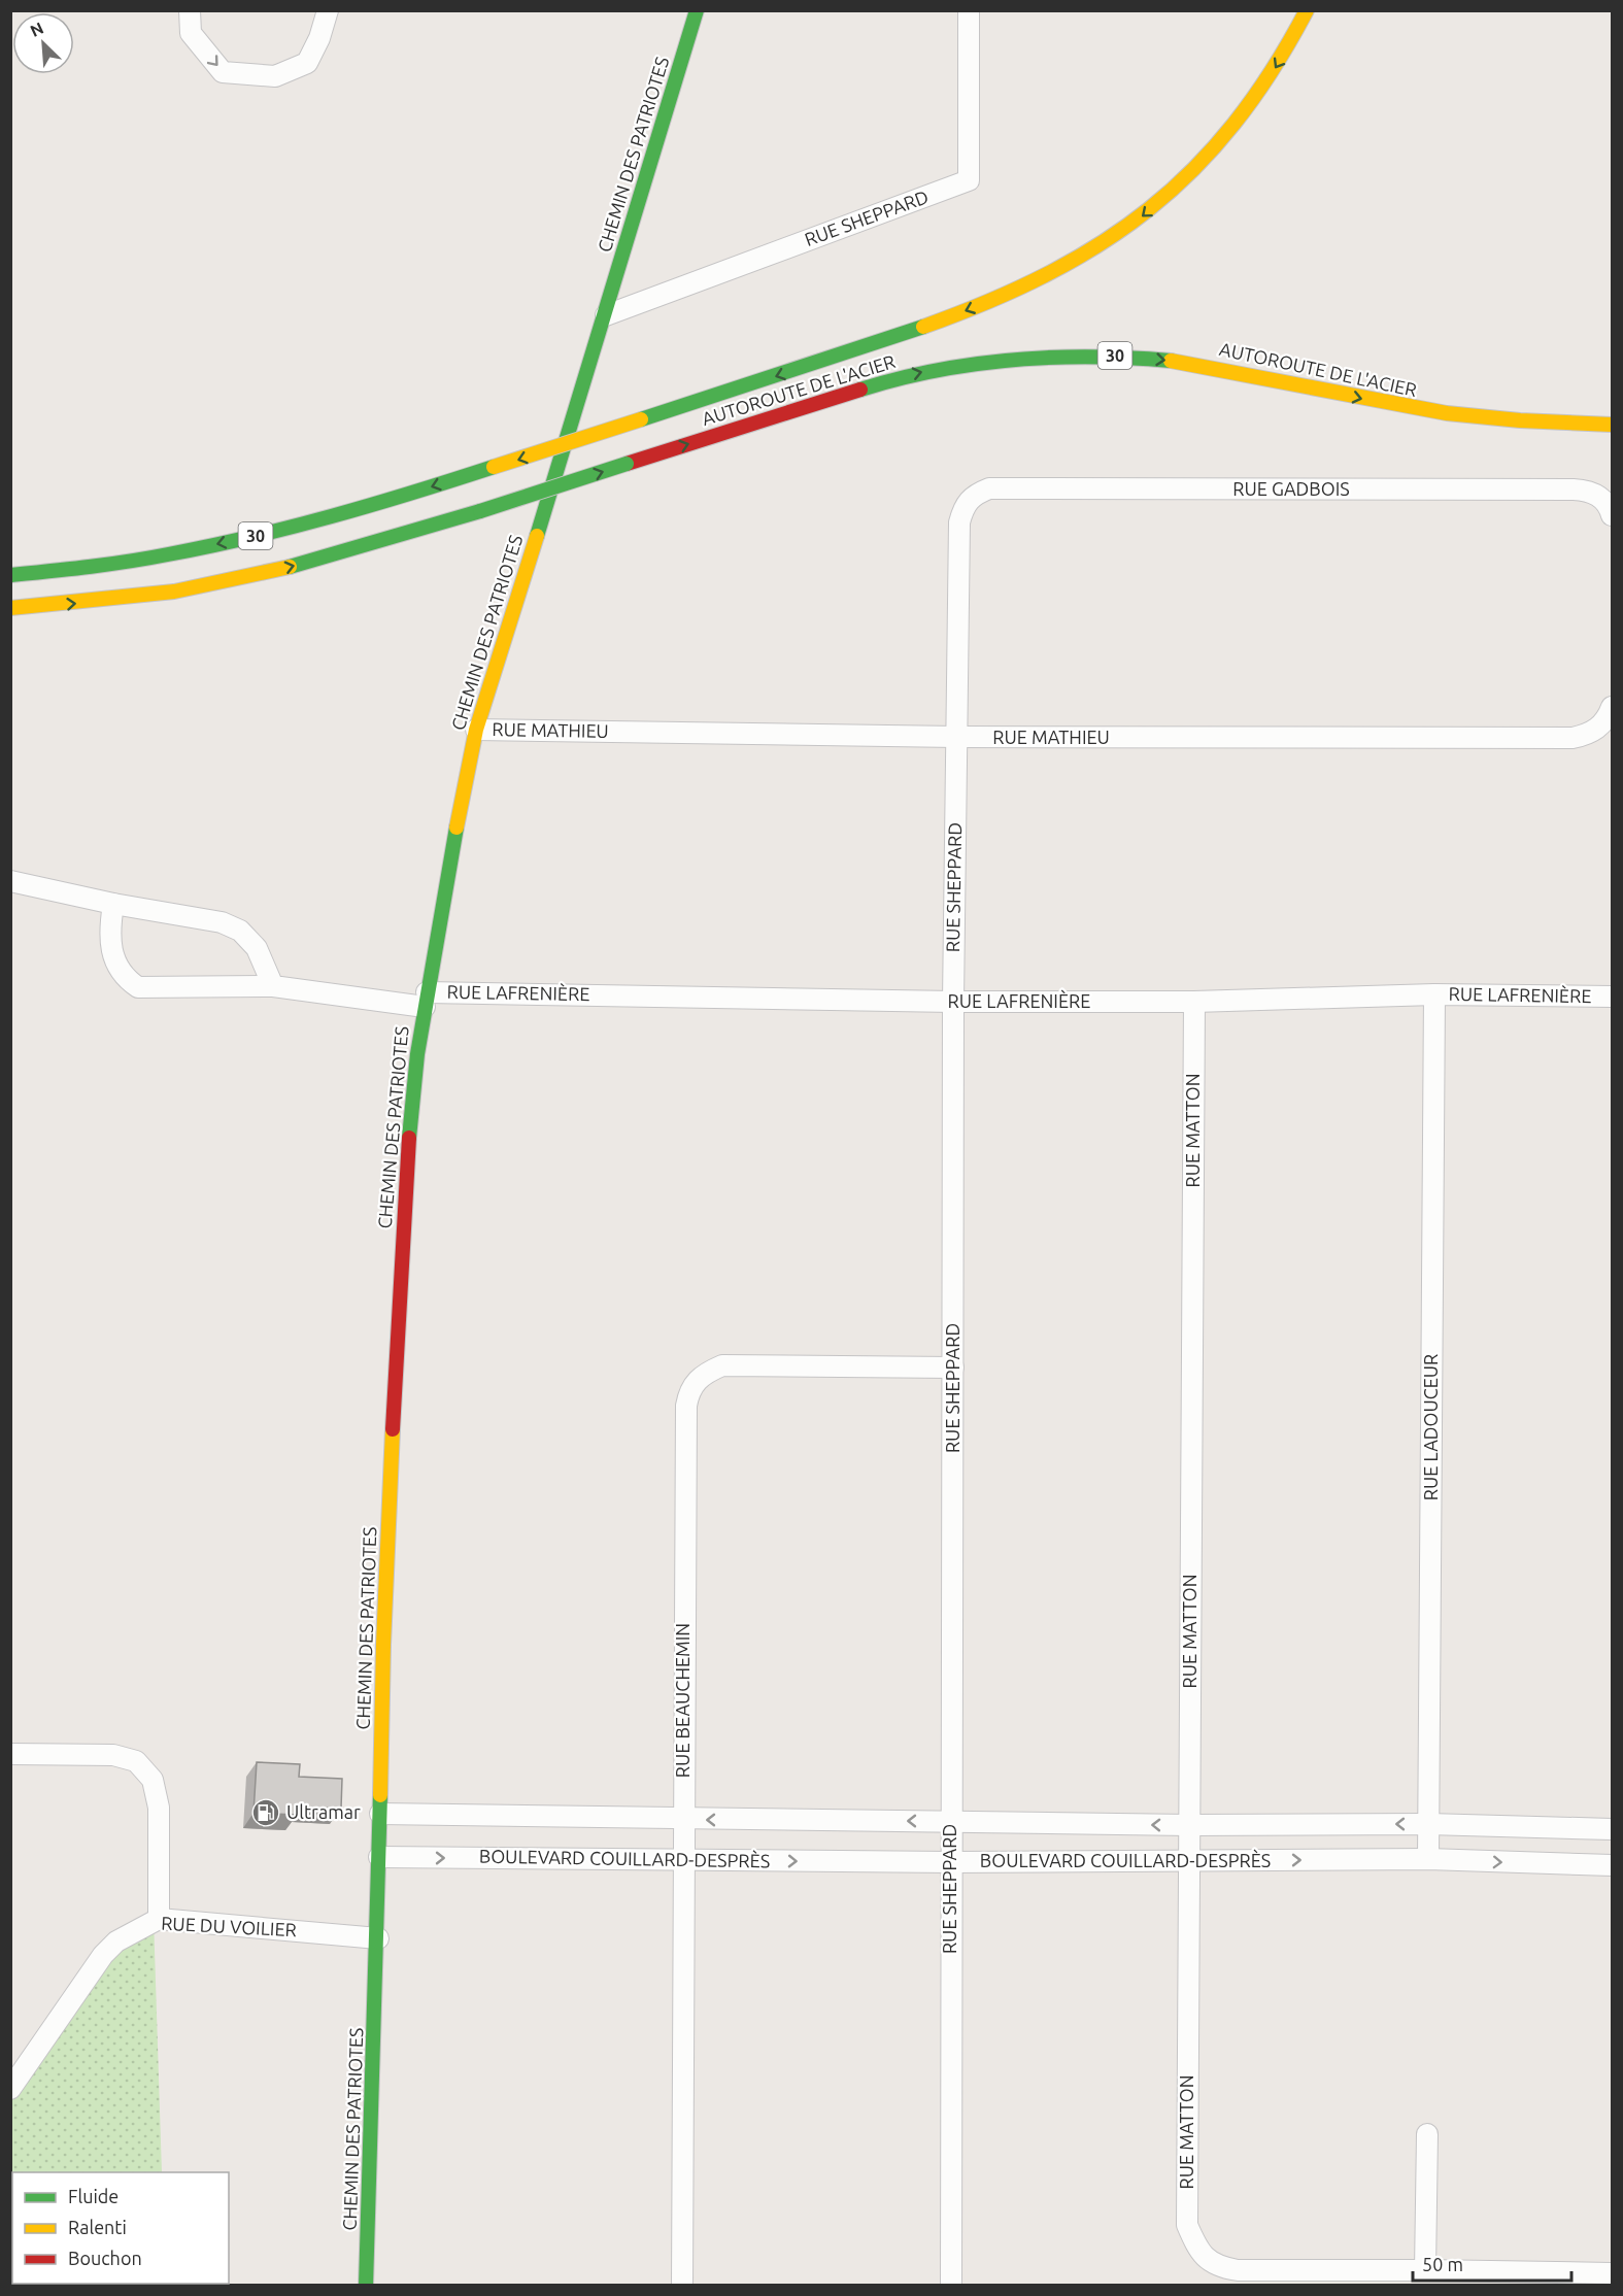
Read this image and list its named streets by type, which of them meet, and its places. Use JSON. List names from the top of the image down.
{
  "streets": {
    "main road": ["CHEMIN DES PATRIOTES", "30", "AUTOROUTE DE L'ACIER"],
    "street": [
      "RUE SHEPPARD",
      "RUE GADBOIS",
      "RUE MATHIEU",
      "RUE LAFRENIÈRE",
      "RUE MATTON",
      "RUE LADOUCEUR",
      "RUE BEAUCHEMIN",
      "BOULEVARD COUILLARD-DESPRÈS",
      "RUE DU VOILIER"
    ]
  },
  "crossings": [
    ["CHEMIN DES PATRIOTES", "RUE SHEPPARD"],
    ["CHEMIN DES PATRIOTES", "RUE MATHIEU"],
    ["CHEMIN DES PATRIOTES", "RUE LAFRENIÈRE"],
    ["CHEMIN DES PATRIOTES", "BOULEVARD COUILLARD-DESPRÈS"],
    ["CHEMIN DES PATRIOTES", "RUE DU VOILIER"],
    ["RUE SHEPPARD", "RUE GADBOIS"],
    ["RUE SHEPPARD", "RUE MATHIEU"],
    ["RUE SHEPPARD", "RUE LAFRENIÈRE"],
    ["RUE SHEPPARD", "RUE BEAUCHEMIN"],
    ["RUE SHEPPARD", "BOULEVARD COUILLARD-DESPRÈS"],
    ["RUE LAFRENIÈRE", "RUE MATTON"],
    ["RUE LAFRENIÈRE", "RUE LADOUCEUR"],
    ["RUE MATTON", "BOULEVARD COUILLARD-DESPRÈS"],
    ["RUE LADOUCEUR", "BOULEVARD COUILLARD-DESPRÈS"],
    ["RUE BEAUCHEMIN", "BOULEVARD COUILLARD-DESPRÈS"]
  ],
  "places": {
    "fuel station": ["Ultramar"]
  },
  "legend": ["Fluide", "Ralenti", "Bouchon"],
  "scale_bar": "50 m",
  "north": "top left"
}
